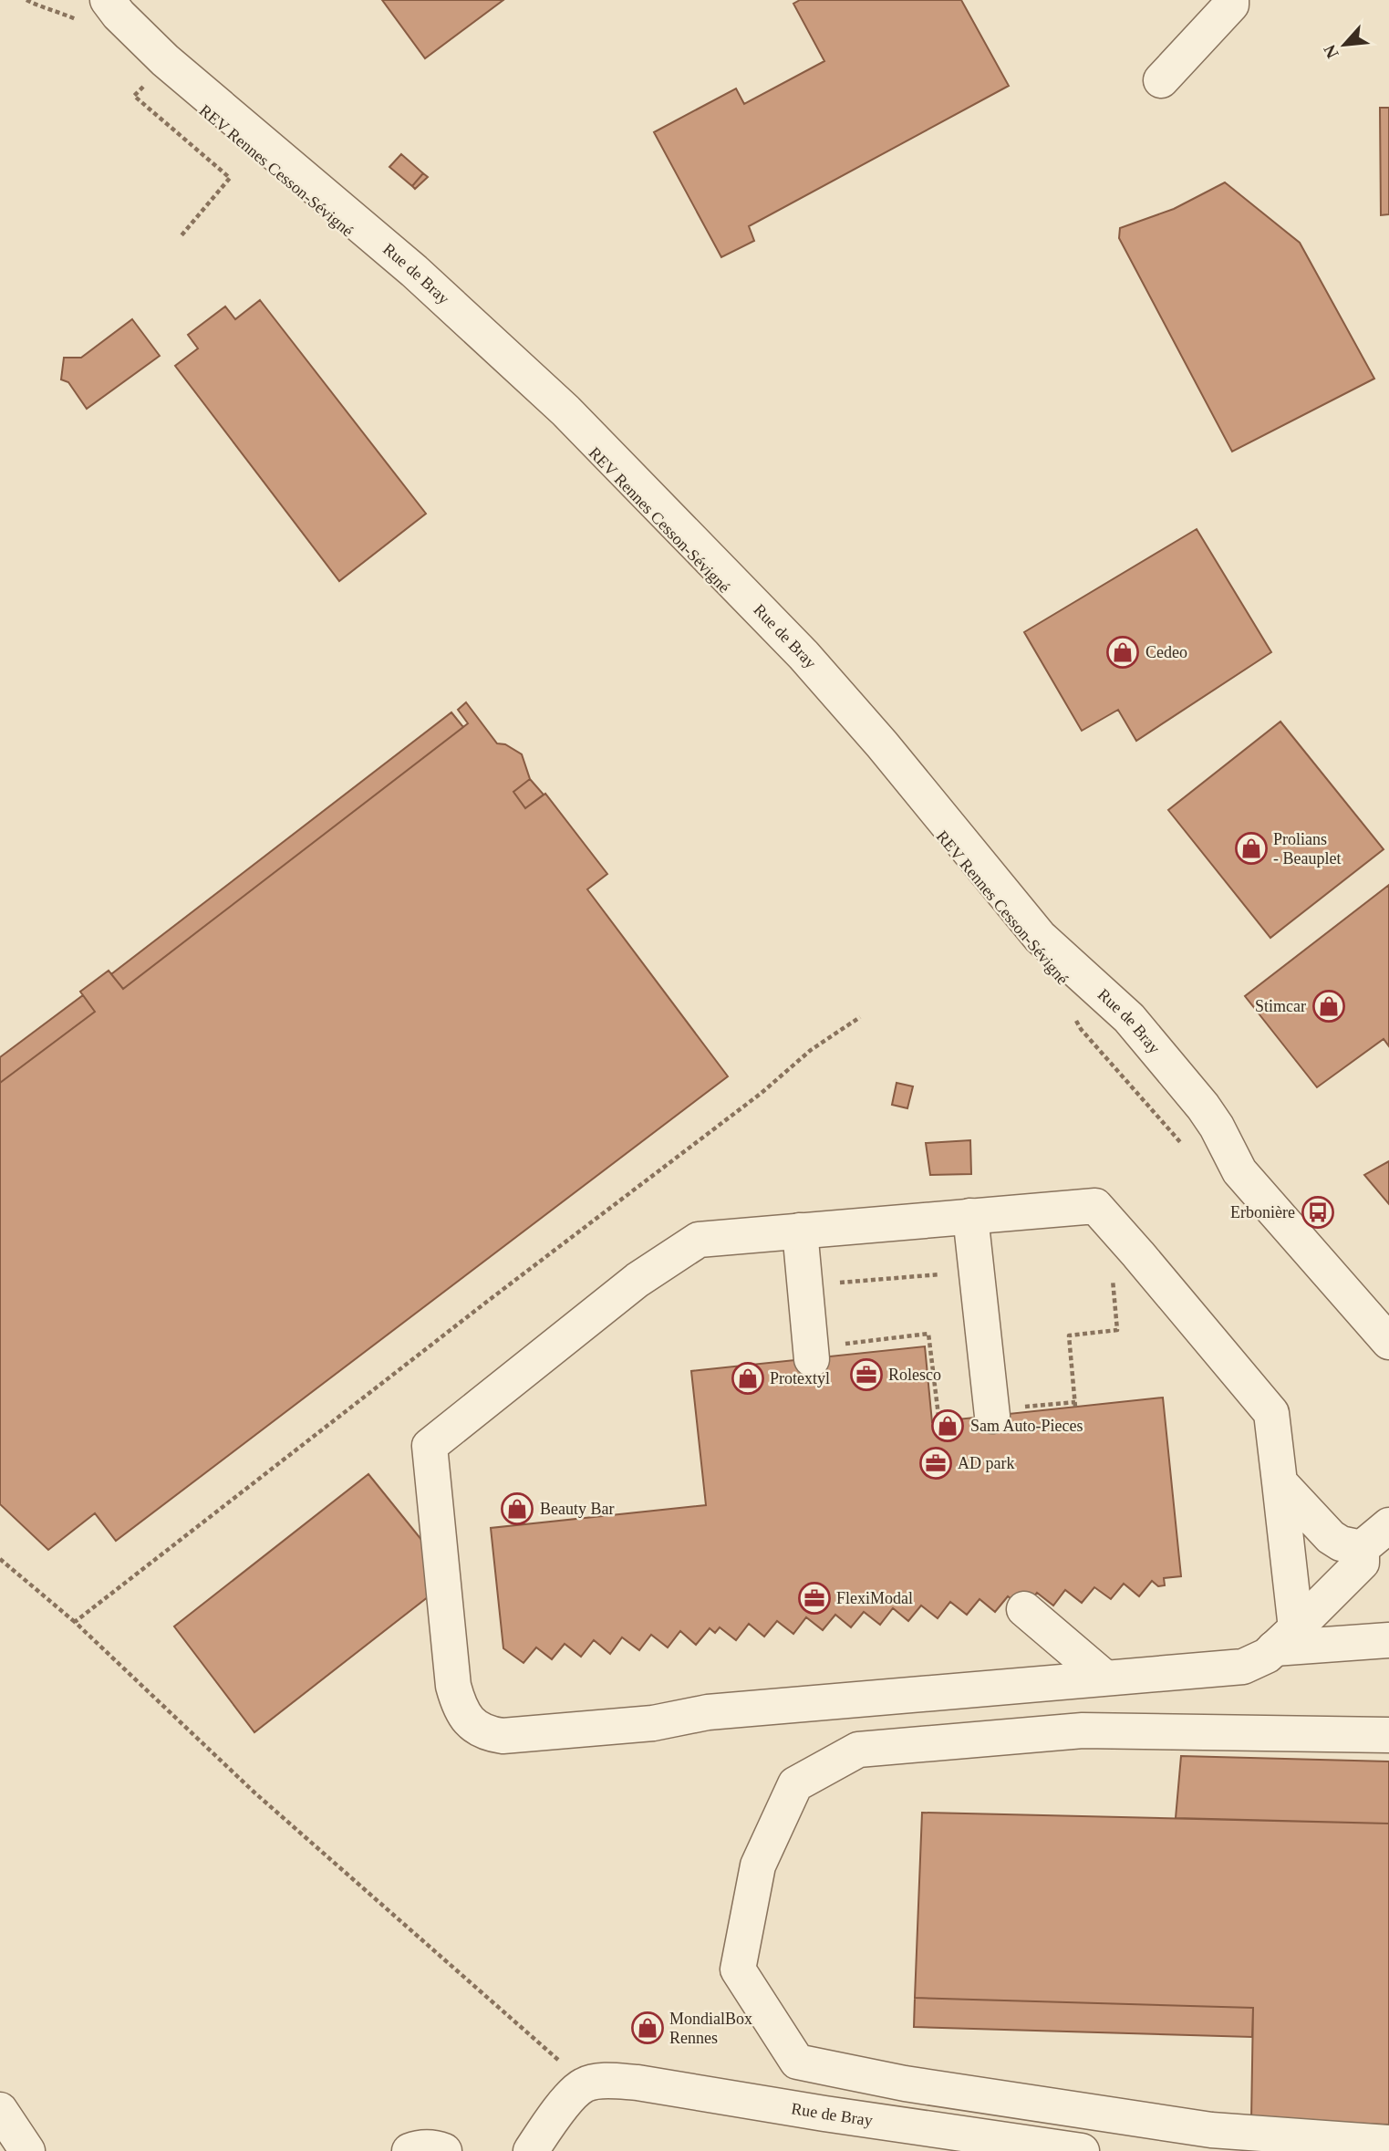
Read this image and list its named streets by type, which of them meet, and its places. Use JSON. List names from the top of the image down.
{
  "streets": {
    "street": ["Rue de Bray"]
  },
  "places": {
    "shop": [
      "Cedeo",
      "Prolians - Beauplet",
      "Stimcar",
      "Protextyl",
      "Sam Auto-Pieces",
      "Beauty Bar",
      "MondialBox Rennes"
    ],
    "bus stop": ["Erbonière"],
    "office": ["Rolesco", "AD park", "FlexiModal"]
  },
  "north": "bottom left"
}
